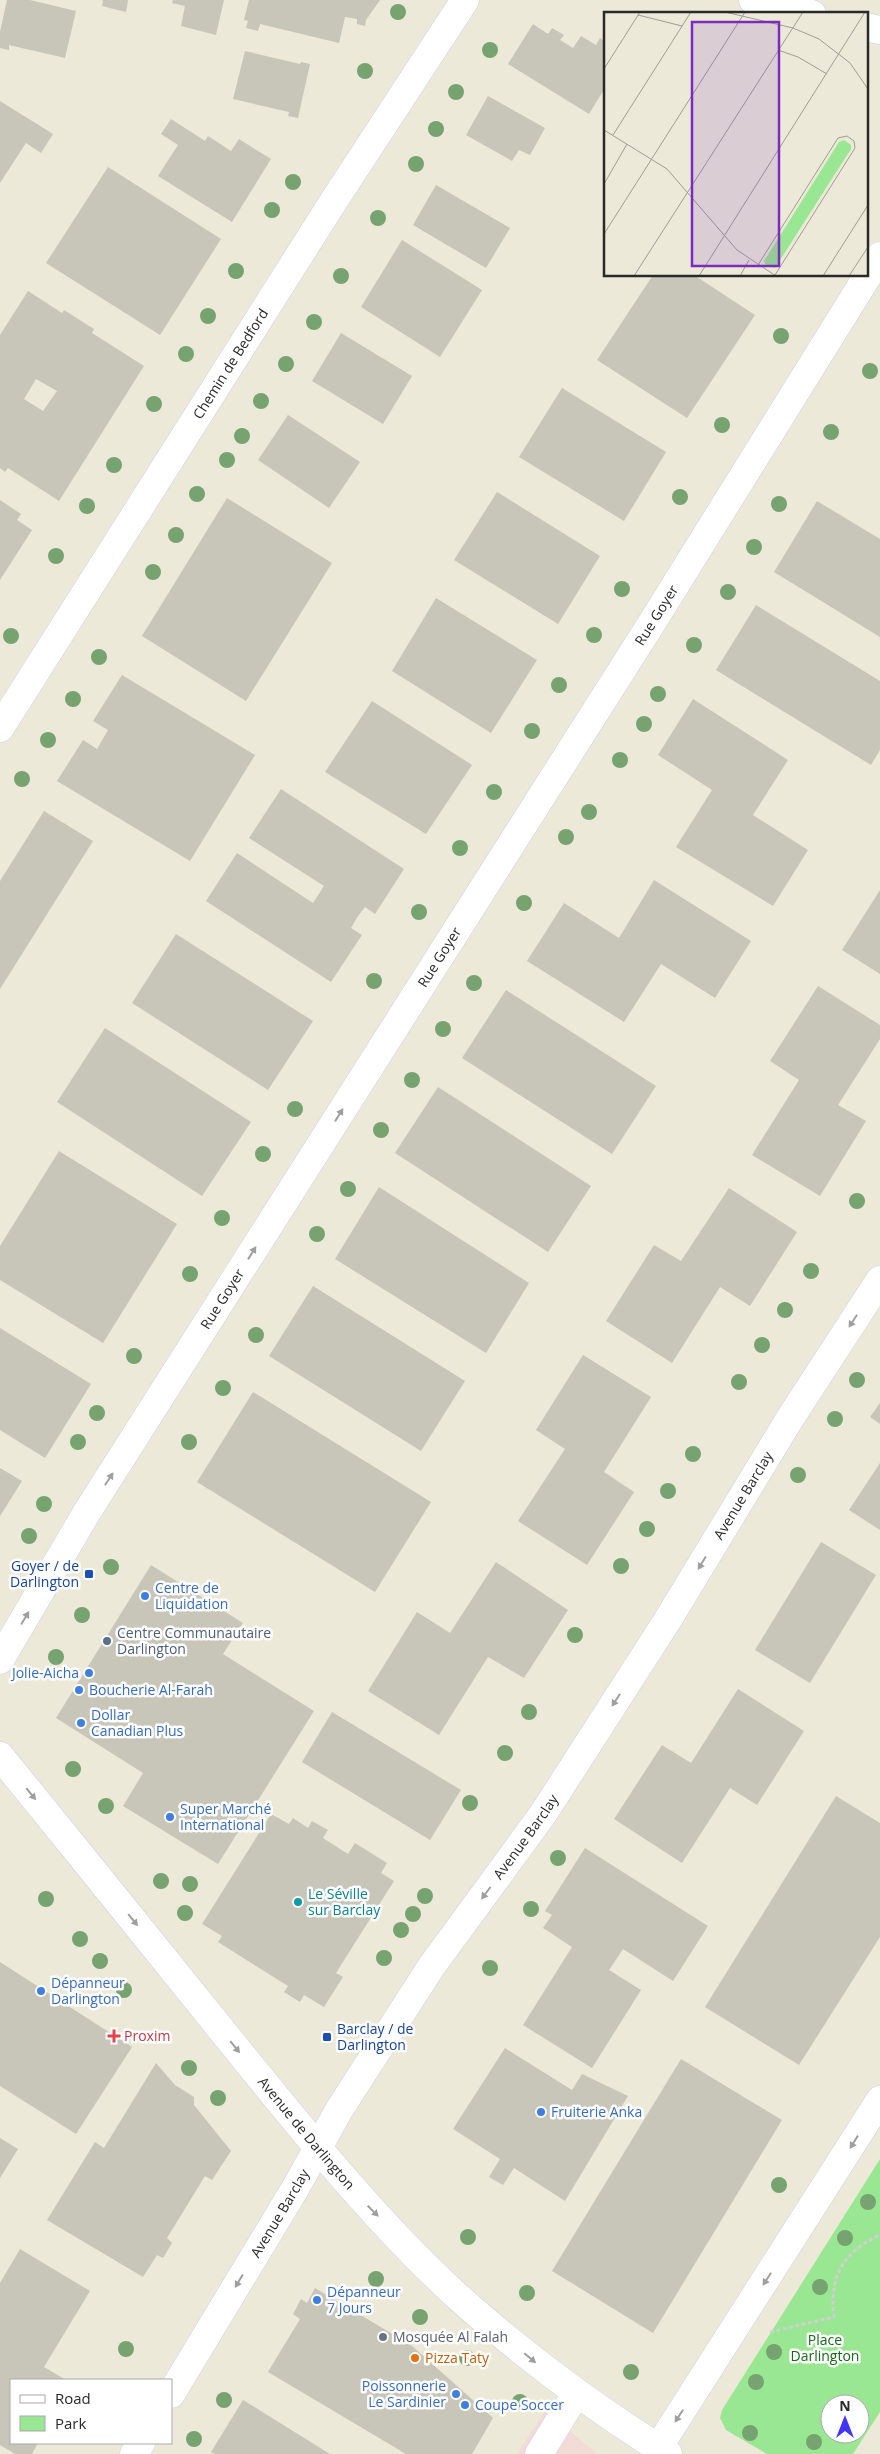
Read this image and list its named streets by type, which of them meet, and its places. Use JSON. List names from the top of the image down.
{
  "streets": {
    "street": [
      "Chemin de Bedford",
      "Rue Goyer",
      "Avenue Barclay",
      "Avenue de Darlington"
    ]
  },
  "crossings": [
    ["Avenue Barclay", "Avenue de Darlington"]
  ],
  "one_way": ["Rue Goyer", "Avenue Barclay", "Avenue de Darlington"],
  "parks": ["Place Darlington"],
  "places": {
    "transit": ["Goyer / de Darlington", "Barclay / de Darlington"],
    "other": [
      "Centre de Liquidation",
      "Centre Communautaire Darlington",
      "Jolie-Aicha",
      "Boucherie Al-Farah",
      "Dollar Canadian Plus",
      "Super Marché International",
      "Le Séville sur Barclay",
      "Dépanneur Darlington",
      "Fruiterie Anka",
      "Dépanneur 7 Jours",
      "Mosquée Al Falah",
      "Pizza Taty",
      "Poissonnerie Le Sardinier",
      "Coupe Soccer"
    ],
    "health": ["Proxim"]
  },
  "legend": ["Road", "Park"],
  "north": "top"
}
